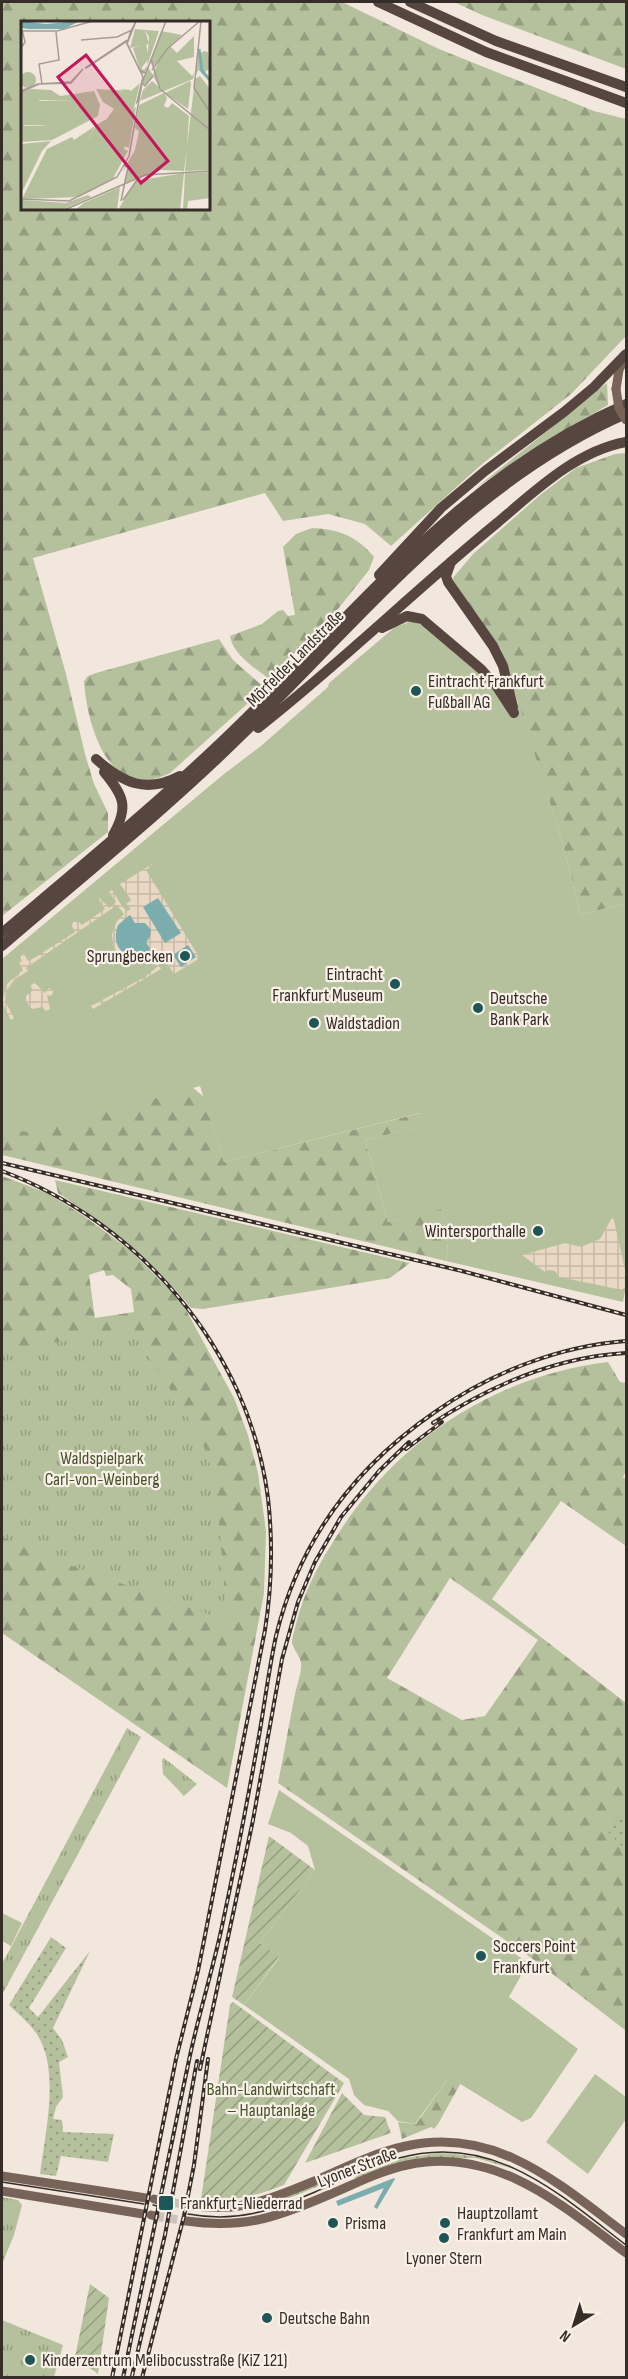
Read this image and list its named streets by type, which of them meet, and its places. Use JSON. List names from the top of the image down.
{
  "streets": {
    "highway": ["Mörfelder Landstraße"],
    "main road": ["Lyoner Straße"]
  },
  "parks": ["Waldspielpark Carl-von-Weinberg", "Bahn-Landwirtschaft – Hauptanlage"],
  "places": {
    "other": [
      "Eintracht Frankfurt Fußball AG",
      "Sprungbecken",
      "Eintracht Frankfurt Museum",
      "Deutsche Bank Park",
      "Waldstadion",
      "Wintersporthalle",
      "Soccers Point Frankfurt",
      "Prisma",
      "Hauptzollamt Frankfurt am Main",
      "Lyoner Stern",
      "Deutsche Bahn",
      "Kinderzentrum Melibocusstraße (KiZ 121)"
    ],
    "transit": ["Frankfurt-Niederrad"]
  },
  "north": "bottom left"
}
